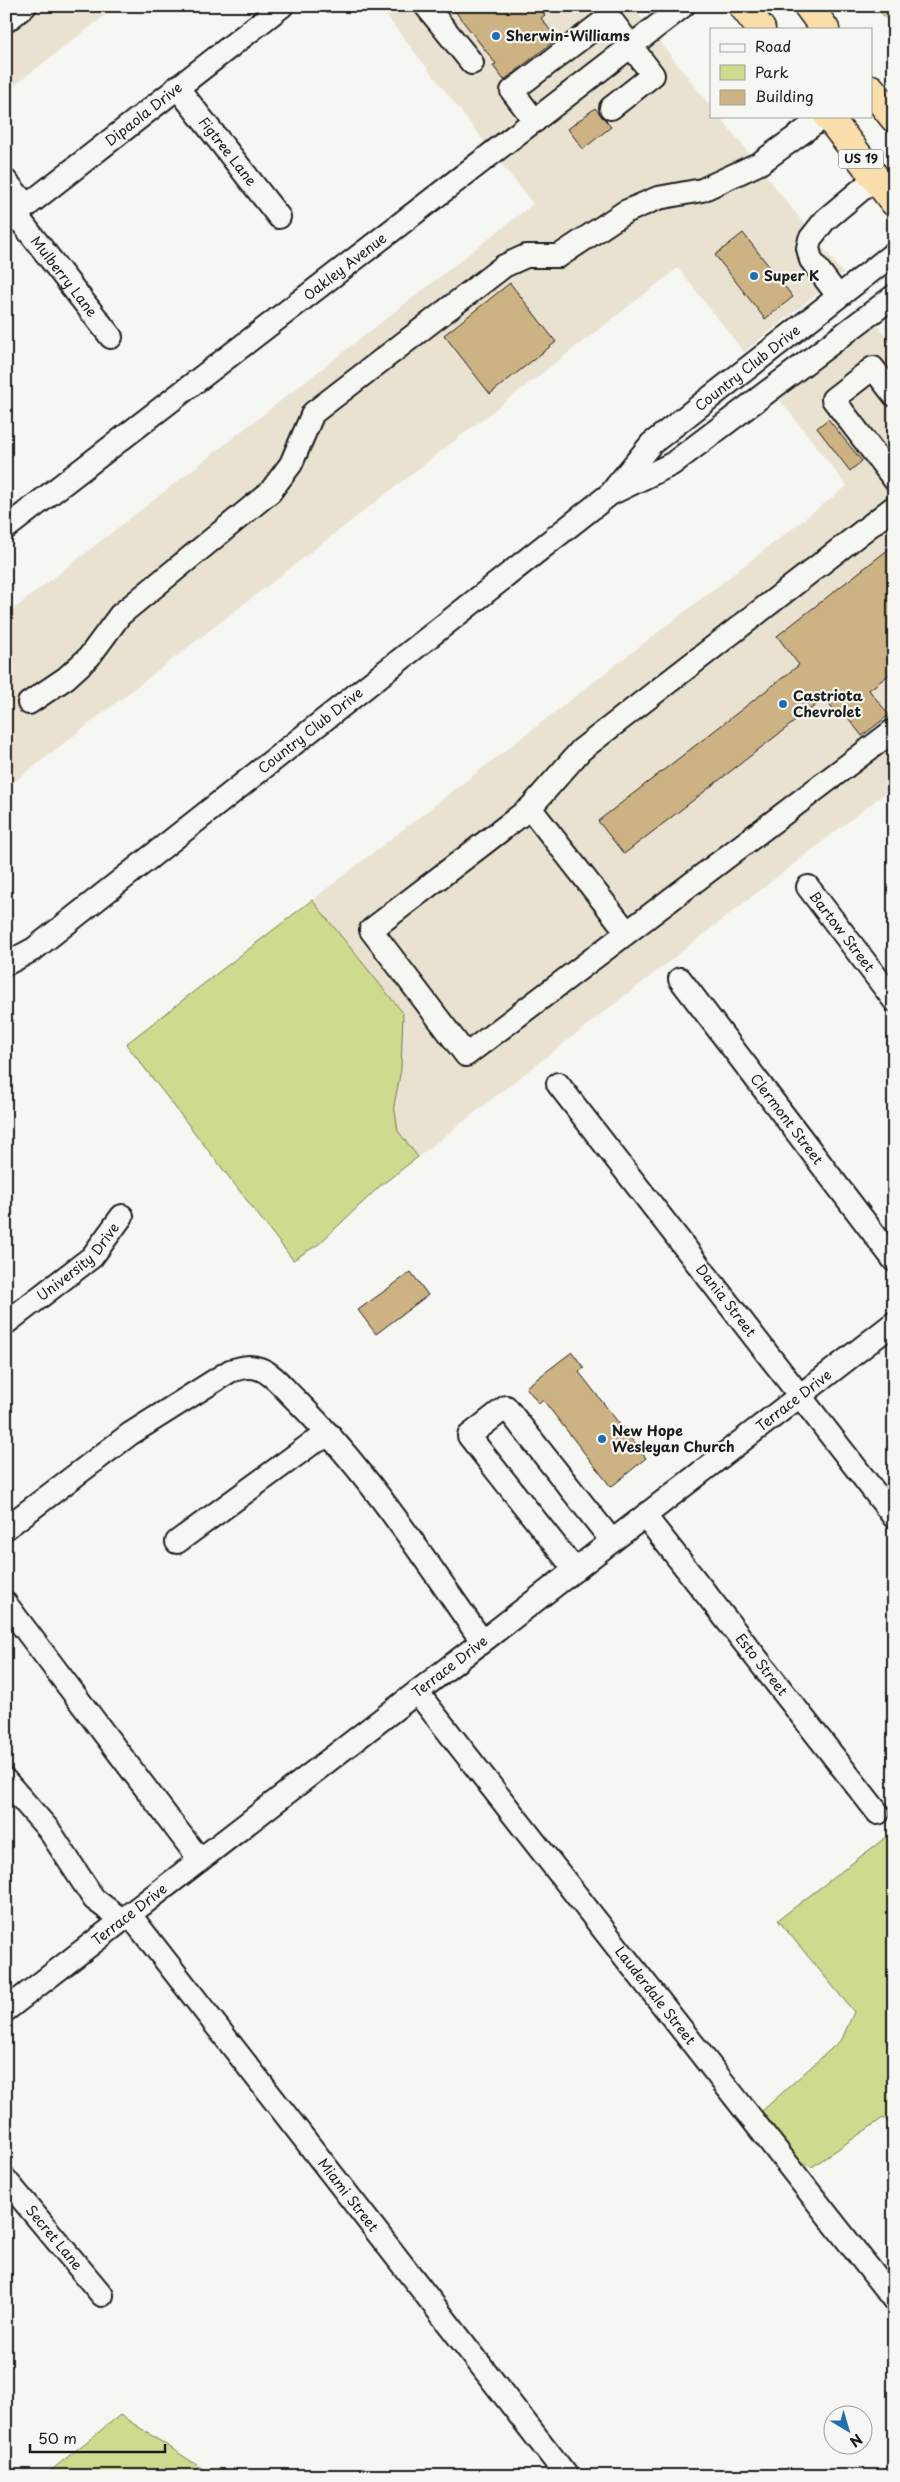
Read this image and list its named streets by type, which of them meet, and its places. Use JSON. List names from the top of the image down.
{
  "streets": {
    "highway": ["US 19"],
    "street": [
      "Dipaola Drive",
      "Figtree Lane",
      "Oakley Avenue",
      "Mulberry Lane",
      "Country Club Drive",
      "Bartow Street",
      "Clermont Street",
      "University Drive",
      "Dania Street",
      "Terrace Drive",
      "Esto Street",
      "Lauderdale Street",
      "Miami Street",
      "Secret Lane"
    ]
  },
  "crossings": [
    ["Dipaola Drive", "Figtree Lane"],
    ["Dipaola Drive", "Mulberry Lane"],
    ["Dania Street", "Terrace Drive"],
    ["Terrace Drive", "Esto Street"],
    ["Terrace Drive", "Lauderdale Street"],
    ["Terrace Drive", "Miami Street"]
  ],
  "places": [
    "Sherwin-Williams",
    "Super K",
    "Castriota Chevrolet",
    "New Hope Wesleyan Church"
  ],
  "legend": ["Road", "Park", "Building"],
  "scale_bar": "50 m",
  "north": "bottom right"
}
